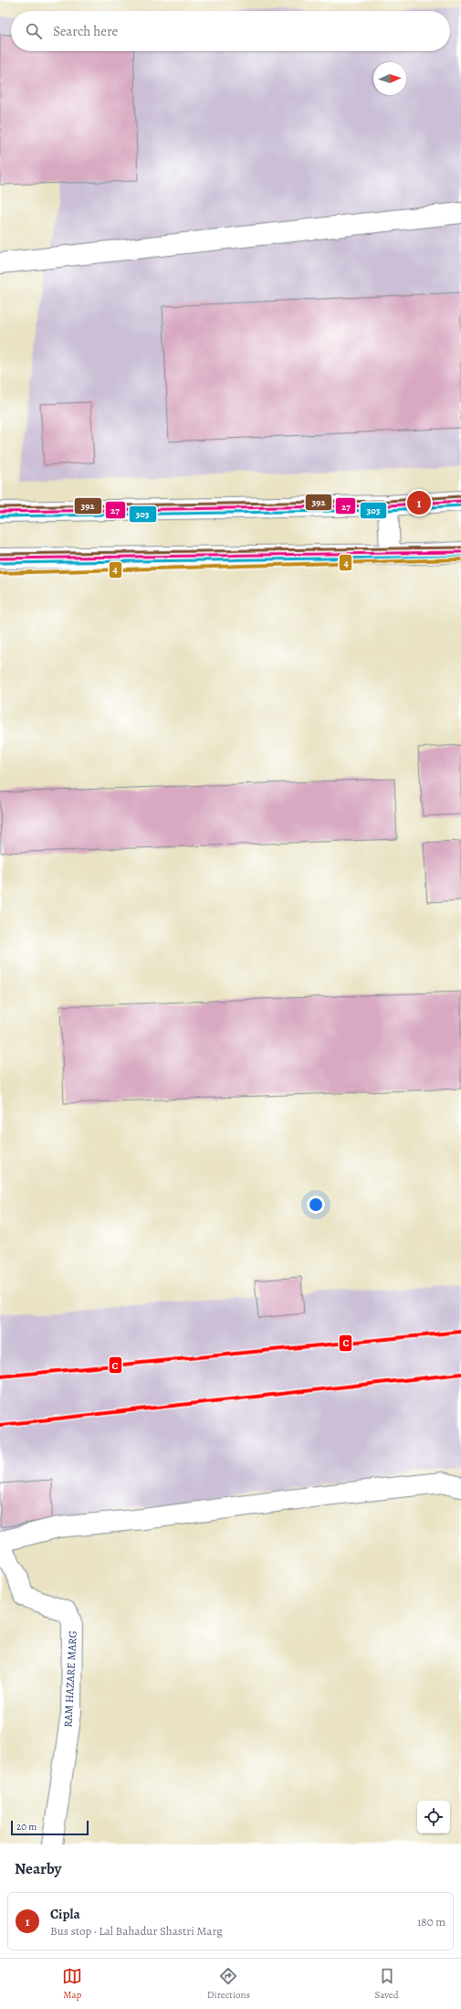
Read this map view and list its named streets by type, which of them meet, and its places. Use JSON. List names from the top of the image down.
{
  "streets": {
    "main road": ["RAM HAZARE MARG"]
  },
  "lines": [
    "transit line 392",
    "transit line 27",
    "transit line 303",
    "transit line 4",
    "transit line C"
  ],
  "scale_bar": "20 m",
  "north": "right",
  "page": {
    "search": "Search here",
    "pins": "1",
    "scale": "20 m",
    "heading": "Nearby",
    "list": [
      {
        "mark": "1",
        "name": "Cipla",
        "note": "Bus stop · Lal Bahadur Shastri Marg",
        "value": "180 m"
      }
    ],
    "nav": ["Map", "Directions", "Saved"]
  }
}
